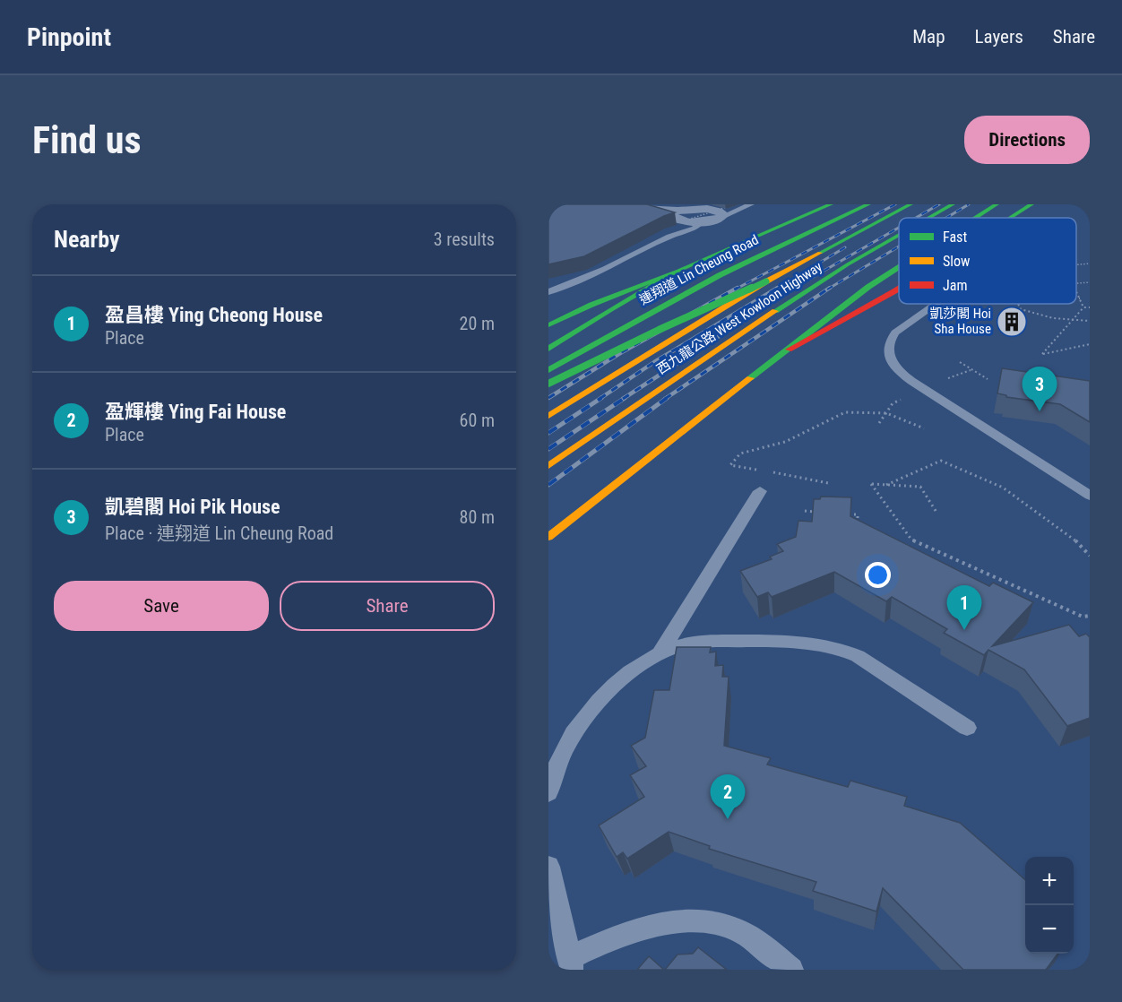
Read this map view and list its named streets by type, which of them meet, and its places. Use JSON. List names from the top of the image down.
{
  "streets": {
    "main road": ["連翔道 Lin Cheung Road", "西九龍公路 West Kowloon Highway"]
  },
  "places": {
    "building": ["凱莎閣 Hoi Sha House"]
  },
  "legend": ["Fast", "Slow", "Jam"],
  "page": {
    "header": "Pinpoint",
    "nav": ["Map", "Layers", "Share"],
    "buttons": [
      "Directions",
      ["Save", "Share"]
    ],
    "title": "Find us",
    "heading": ["Nearby", "3 results"],
    "list": [
      {
        "mark": "1",
        "name": "盈昌樓 Ying Cheong House",
        "note": "Place",
        "value": "20 m"
      },
      {
        "mark": "2",
        "name": "盈輝樓 Ying Fai House",
        "note": "Place",
        "value": "60 m"
      },
      {
        "mark": "3",
        "name": "凱碧閣 Hoi Pik House",
        "note": "Place · 連翔道 Lin Cheung Road",
        "value": "80 m"
      }
    ],
    "pins": ["3", "1", "2"],
    "map_buttons": ["+", "−"]
  }
}
